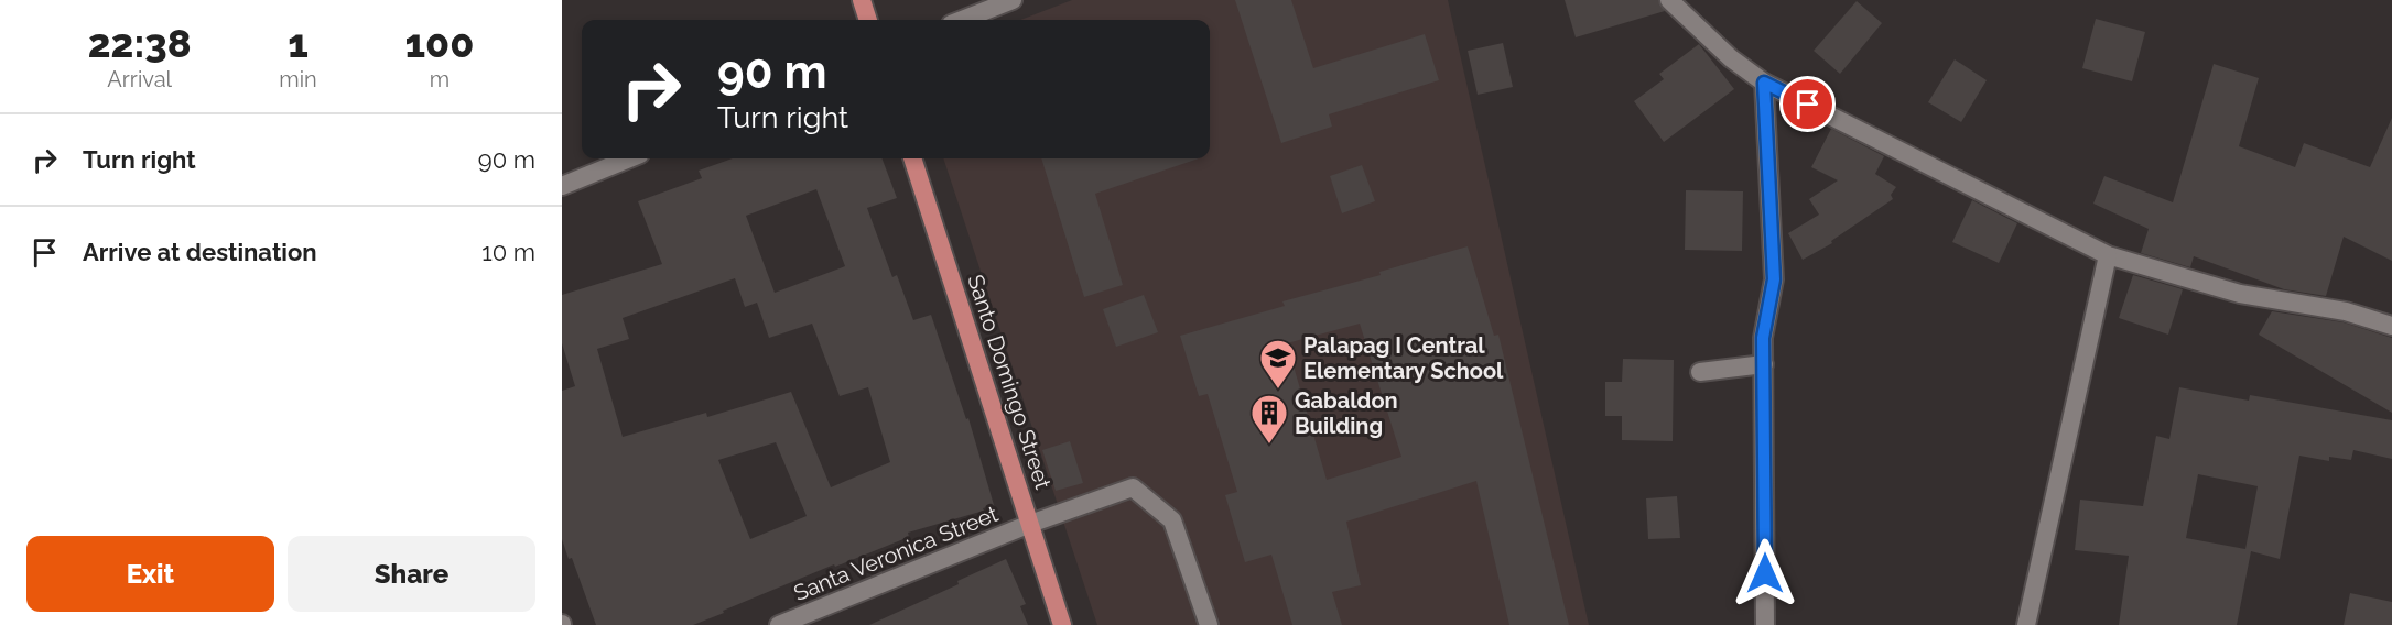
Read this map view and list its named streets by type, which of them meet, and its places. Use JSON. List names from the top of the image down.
{
  "streets": {
    "main road": ["Santo Domingo Street"],
    "street": ["Santa Veronica Street"]
  },
  "crossings": [
    ["Santo Domingo Street", "Santa Veronica Street"]
  ],
  "places": {
    "school or university": ["Palapag I Central Elementary School"],
    "building": ["Gabaldon Building"]
  },
  "page": {
    "eta": [
      "22:38",
      "Arrival",
      "1",
      "min",
      "100",
      "m"
    ],
    "turn": ["90 m", "Turn right"],
    "list": [
      {
        "name": "Turn right",
        "value": "90 m"
      },
      {
        "name": "Arrive at destination",
        "value": "10 m"
      }
    ],
    "buttons": ["Exit", "Share"]
  }
}
